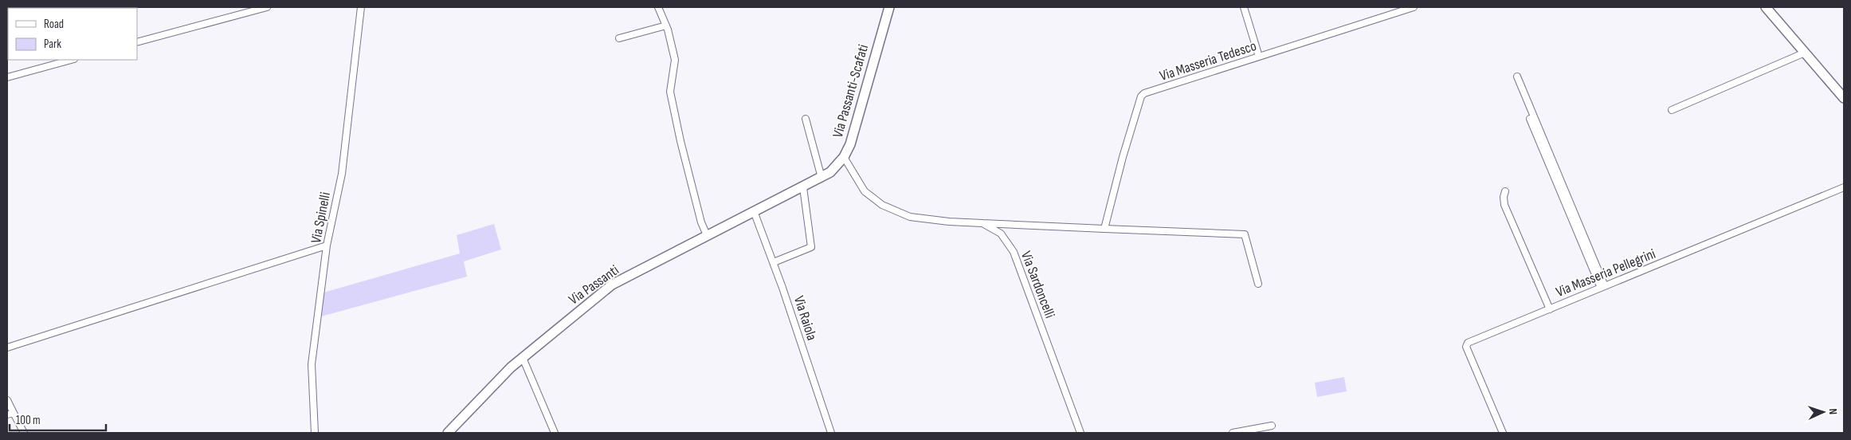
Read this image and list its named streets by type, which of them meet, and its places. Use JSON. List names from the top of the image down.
{
  "streets": {
    "street": [
      "Via Masseria Tedesco",
      "Via Passanti-Scafati",
      "Via Spinelli",
      "Via Masseria Pellegrini",
      "Via Passanti",
      "Via Sardoncelli",
      "Via Raiola"
    ]
  },
  "crossings": [
    ["Via Passanti-Scafati", "Via Passanti"],
    ["Via Passanti-Scafati", "Via Sardoncelli"],
    ["Via Passanti", "Via Raiola"]
  ],
  "legend": ["Road", "Park"],
  "scale_bar": "100 m",
  "north": "right"
}
